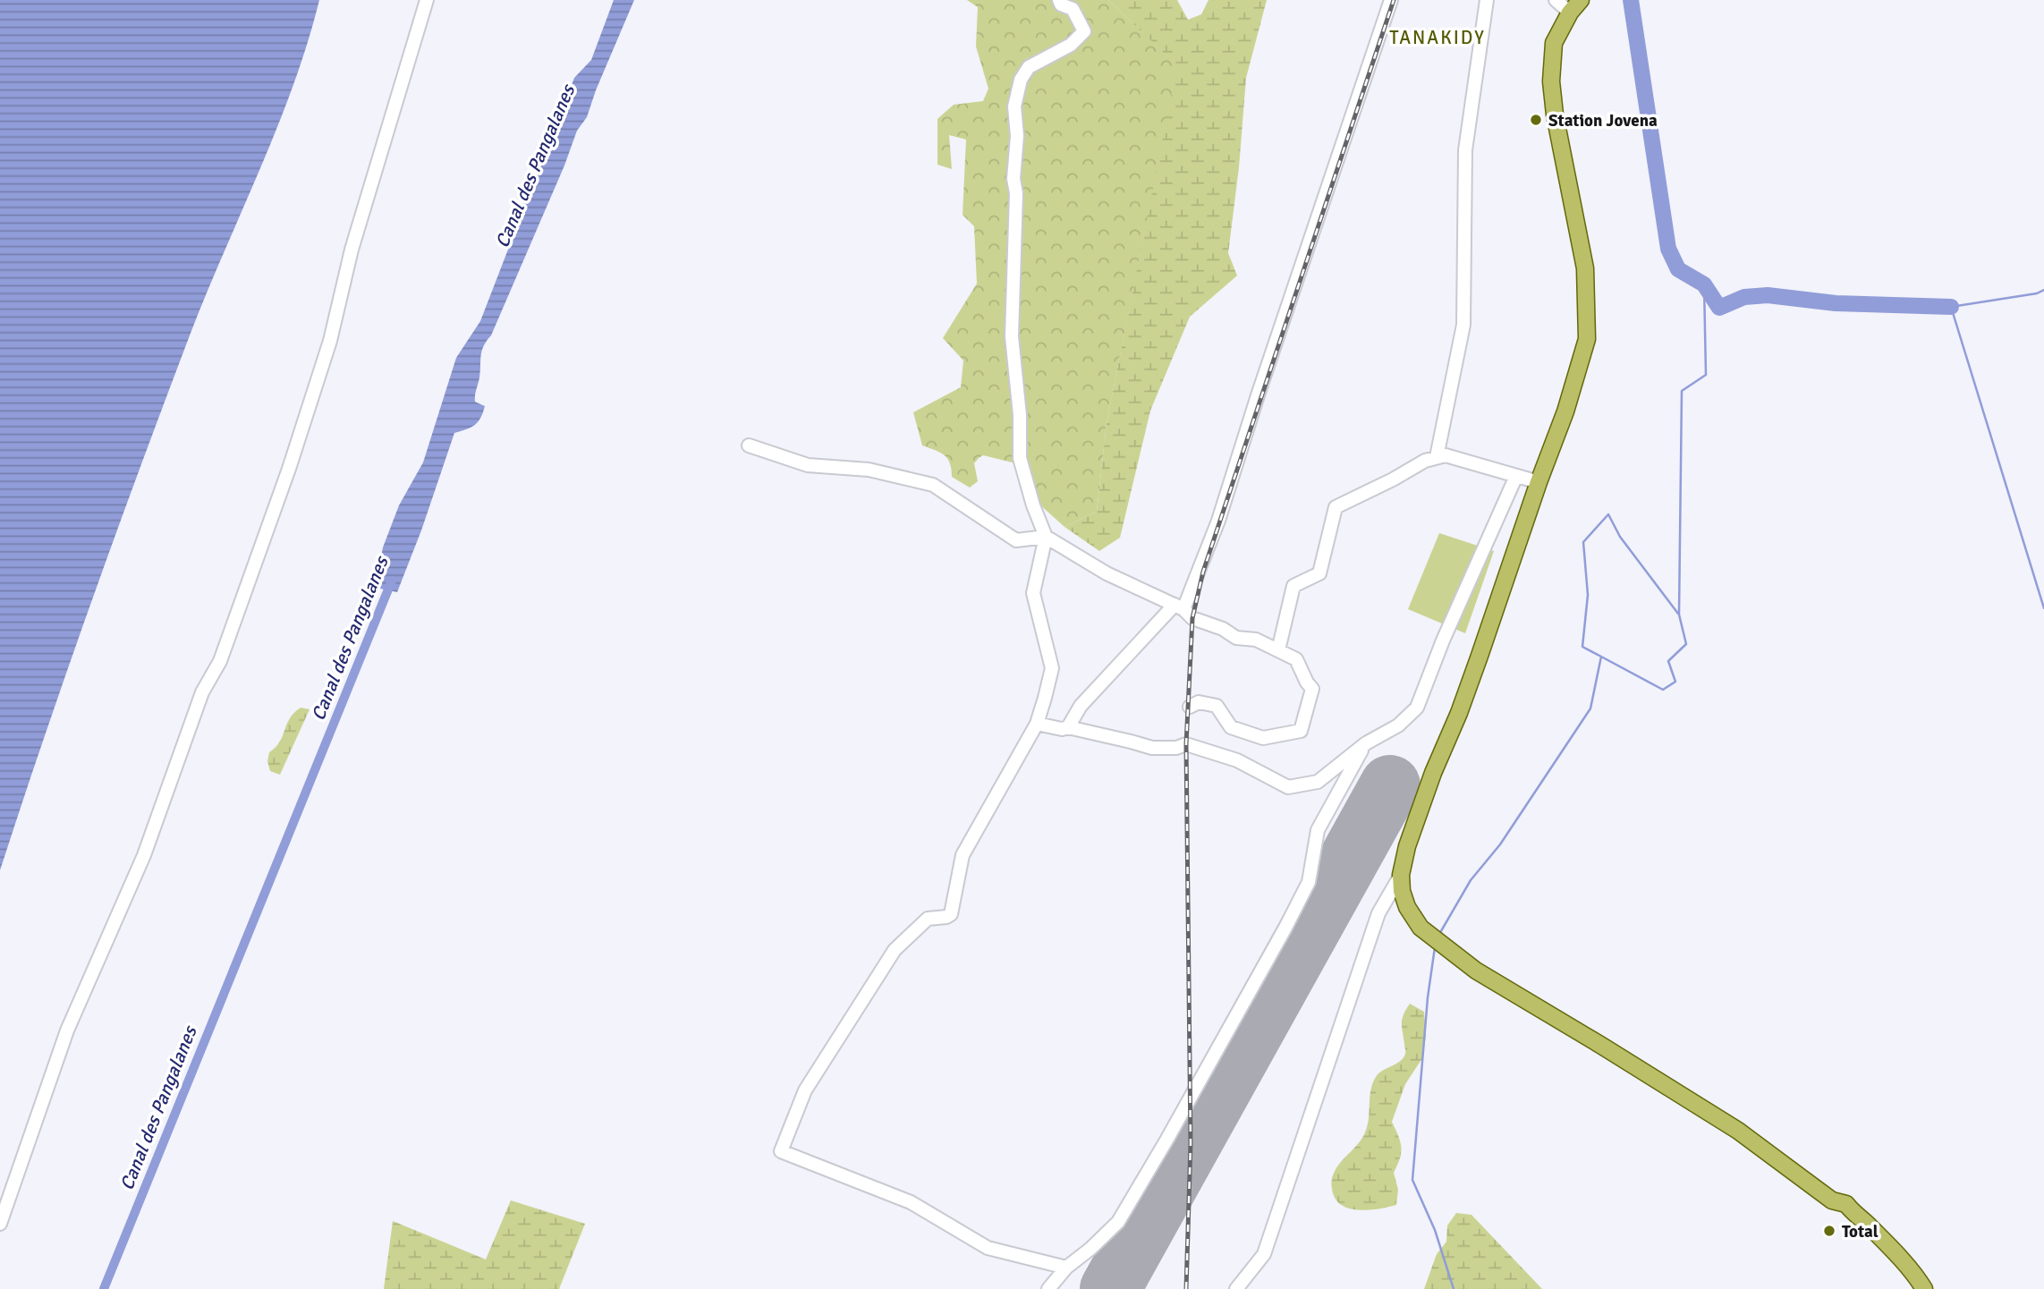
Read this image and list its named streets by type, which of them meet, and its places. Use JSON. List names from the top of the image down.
{
  "districts": ["TANAKIDY"],
  "water": ["Canal des Pangalanes"],
  "places": ["Station Jovena", "Total"]
}
